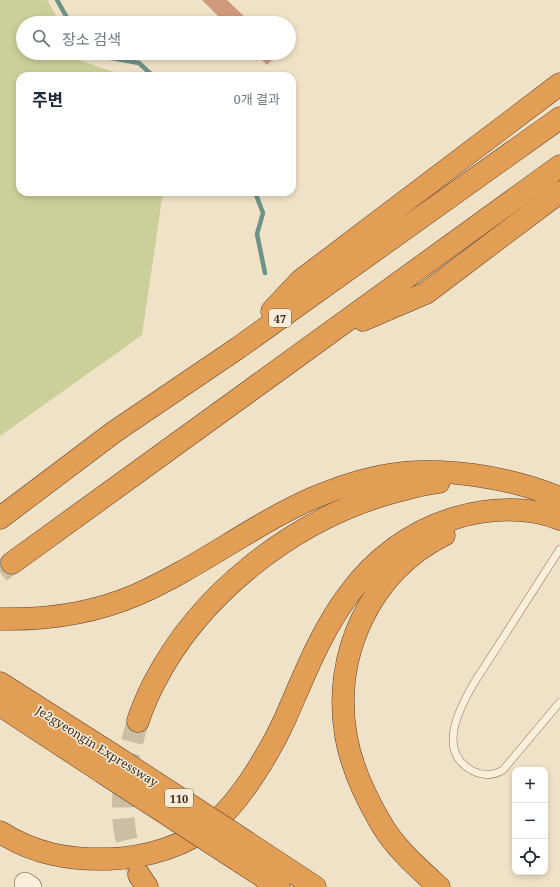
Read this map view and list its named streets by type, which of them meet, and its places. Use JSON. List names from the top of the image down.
{
  "streets": {
    "highway": ["47", "Je2gyeongin Expressway", "110"]
  },
  "page": {
    "search": "장소 검색",
    "heading": ["주변", "0개 결과"],
    "map_buttons": ["+", "−"]
  }
}
